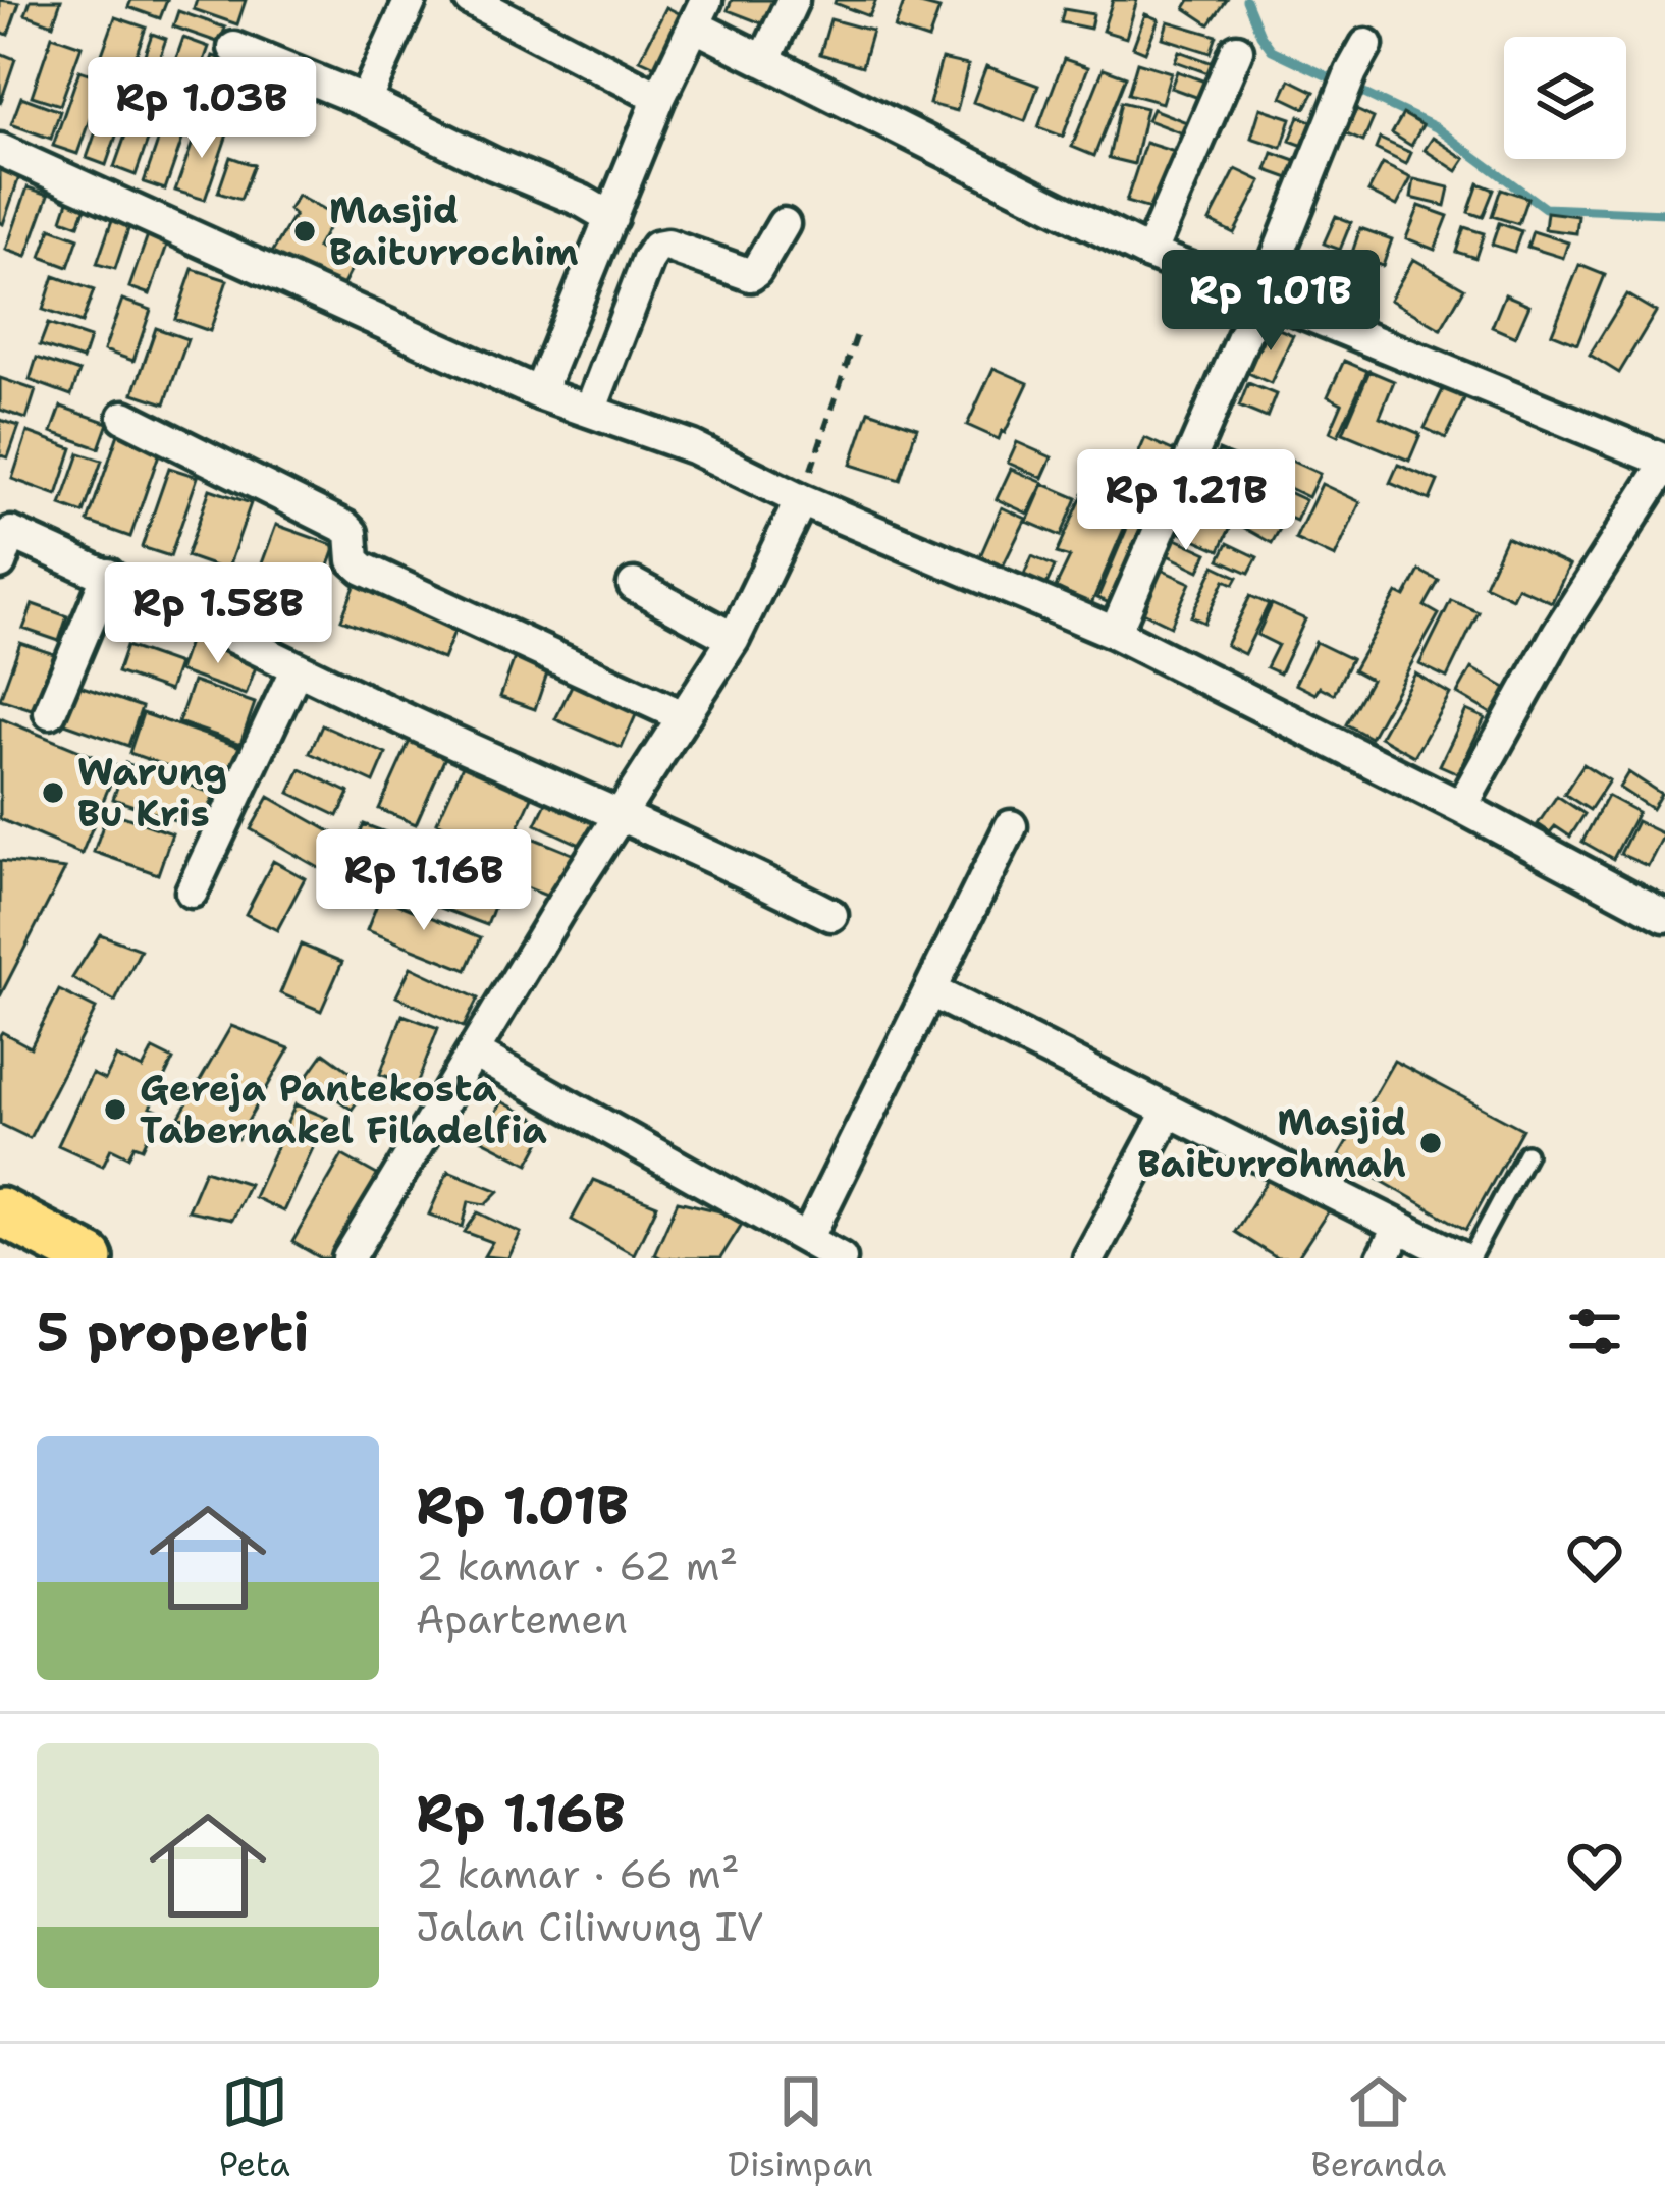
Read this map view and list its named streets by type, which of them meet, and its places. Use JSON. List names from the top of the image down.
{
  "places": [
    "Masjid Baiturrochim",
    "Warung Bu Kris",
    "Gereja Pantekosta Tabernakel Filadelfia",
    "Masjid Baiturrohmah"
  ],
  "page": {
    "price": [
      "Rp 1.03B",
      "Rp 1.01B",
      "Rp 1.21B",
      "Rp 1.58B",
      "Rp 1.16B"
    ],
    "heading": "5 properti",
    "list": [
      {
        "name": "Rp 1.01B",
        "note": "2 kamar · 62 m² · Apartemen"
      },
      {
        "name": "Rp 1.16B",
        "note": "2 kamar · 66 m² · Jalan Ciliwung IV"
      }
    ],
    "tabs": ["Peta", "Disimpan", "Beranda"]
  }
}
